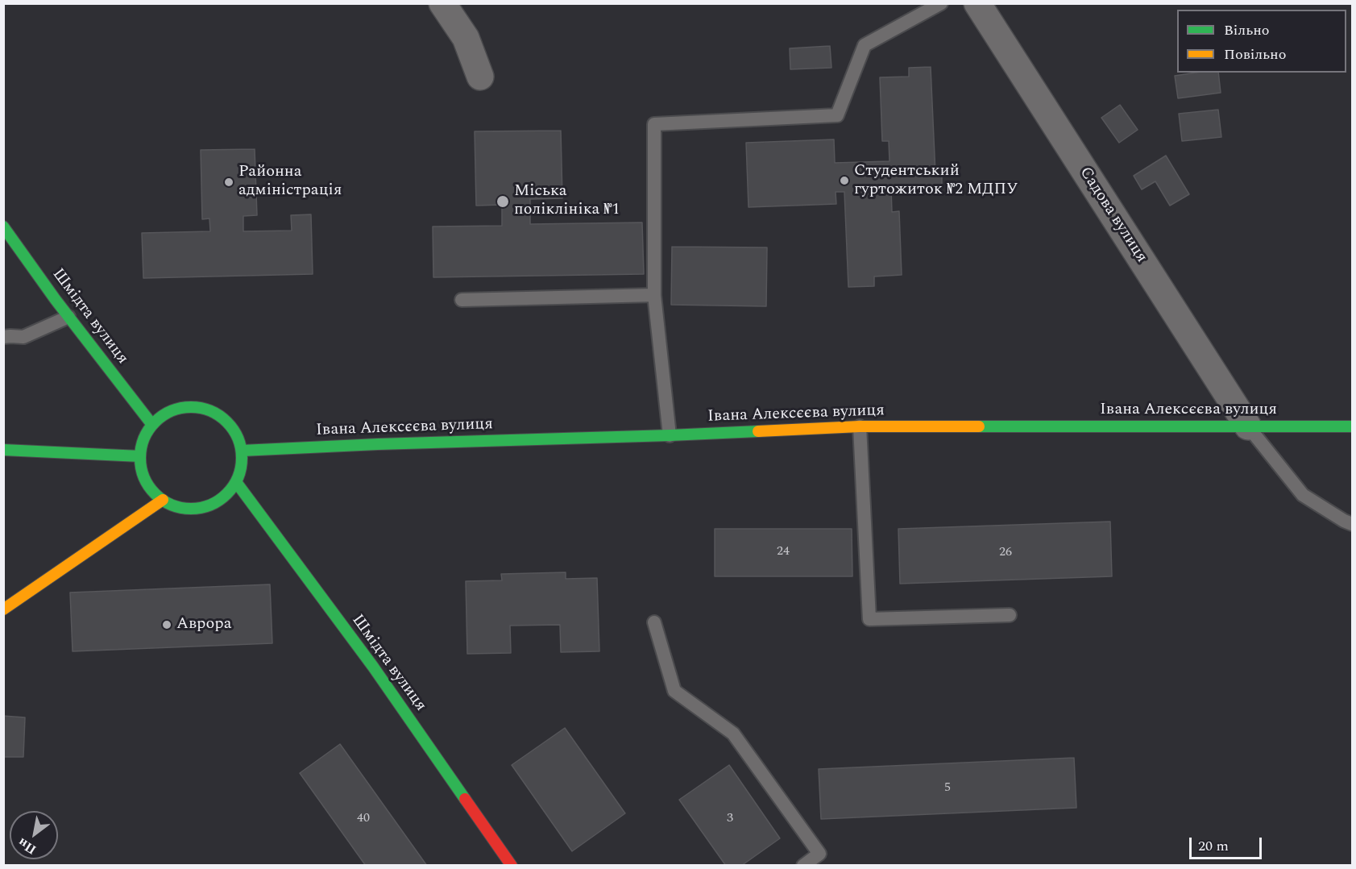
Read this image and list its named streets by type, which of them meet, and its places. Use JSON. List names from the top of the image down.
{
  "streets": {
    "street": ["Садова вулиця", "Шмідта вулиця", "Івана Алексєєва вулиця"]
  },
  "crossings": [
    ["Садова вулиця", "Івана Алексєєва вулиця"],
    ["Шмідта вулиця", "Івана Алексєєва вулиця"]
  ],
  "places": [
    "Студентський гуртожиток №2 МДПУ",
    "Районна адміністрація",
    "Міська поліклініка №1",
    "Аврора"
  ],
  "house_numbers": [
    "24",
    "26",
    "5",
    "40",
    "3"
  ],
  "legend": ["Вільно", "Повільно"],
  "scale_bar": "20 m",
  "north": "bottom left"
}
